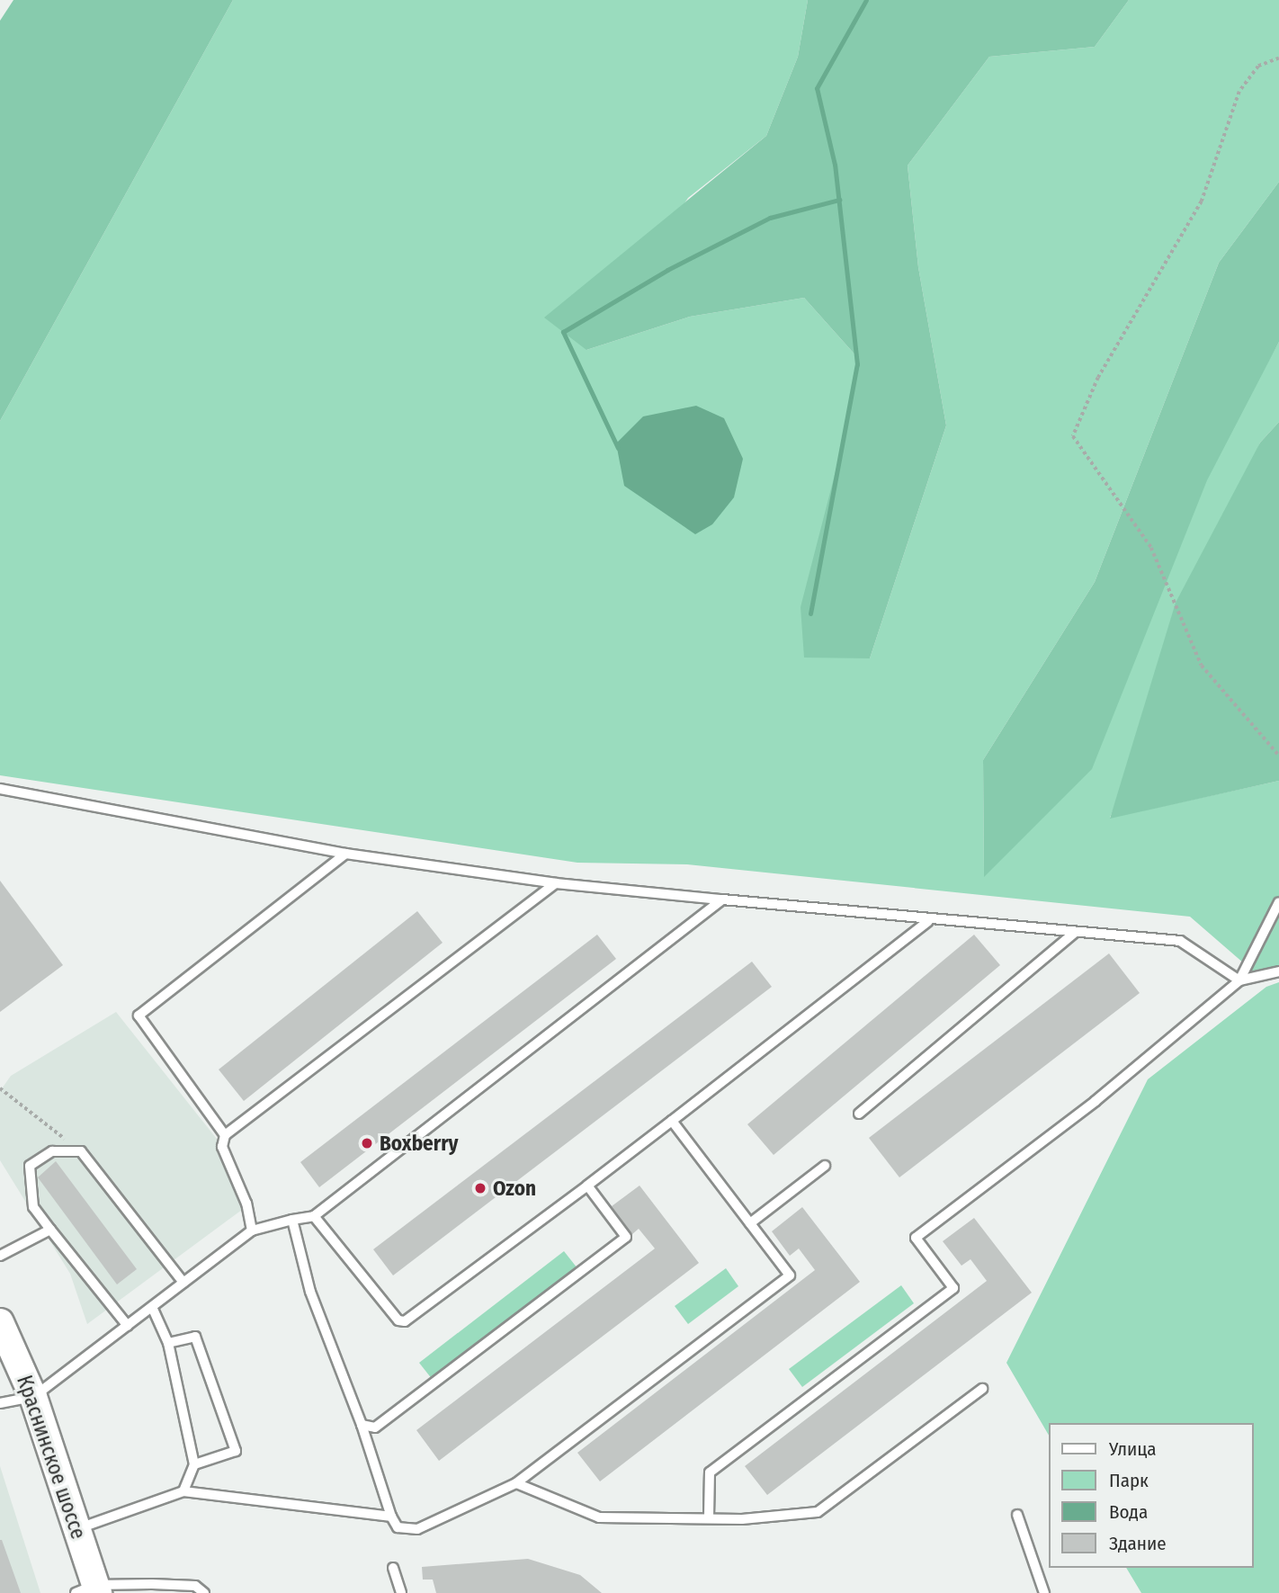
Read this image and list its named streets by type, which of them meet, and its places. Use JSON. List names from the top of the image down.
{
  "streets": {
    "main road": ["Краснинское шоссе"]
  },
  "places": ["Boxberry", "Ozon"],
  "legend": [
    "Улица",
    "Парк",
    "Вода",
    "Здание"
  ]
}
